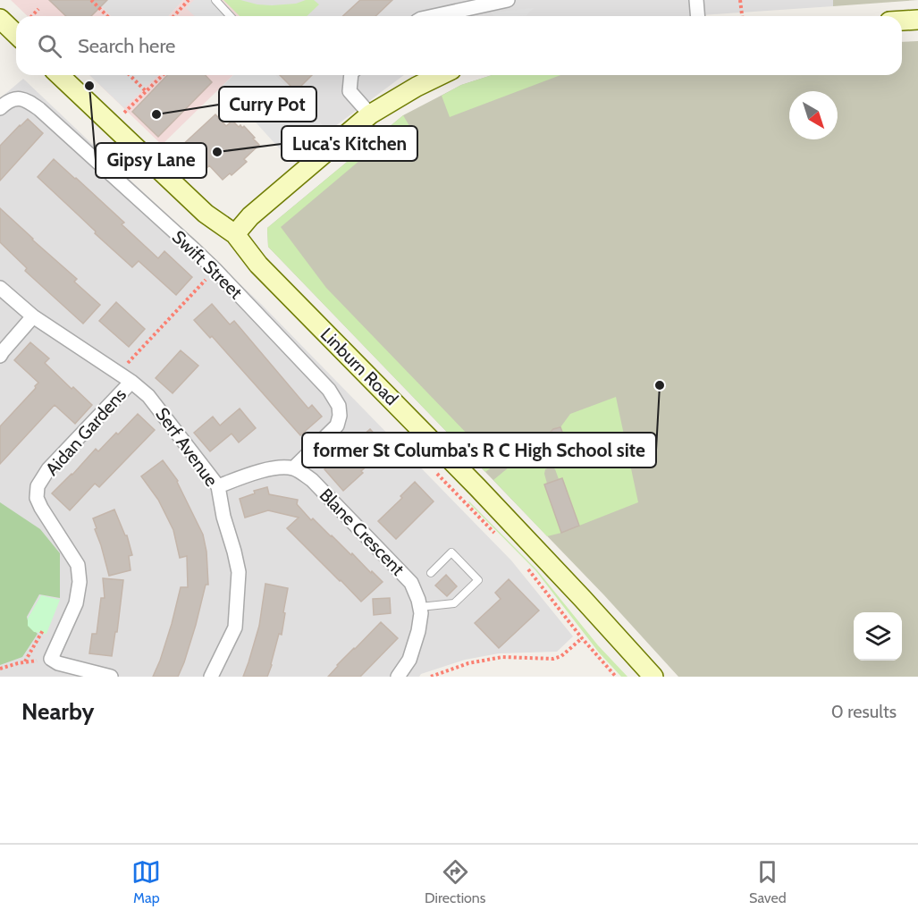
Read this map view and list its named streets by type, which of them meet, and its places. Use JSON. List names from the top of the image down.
{
  "streets": {
    "street": [
      "Swift Street",
      "Linburn Road",
      "Aidan Gardens",
      "Serf Avenue",
      "Blane Crescent"
    ]
  },
  "crossings": [
    ["Swift Street", "Blane Crescent"],
    ["Aidan Gardens", "Serf Avenue"]
  ],
  "places": [
    "Gipsy Lane",
    "Curry Pot",
    "Luca's Kitchen",
    "former St Columba's R C High School site"
  ],
  "north": "bottom right",
  "page": {
    "search": "Search here",
    "heading": ["Nearby", "0 results"],
    "nav": ["Map", "Directions", "Saved"]
  }
}
